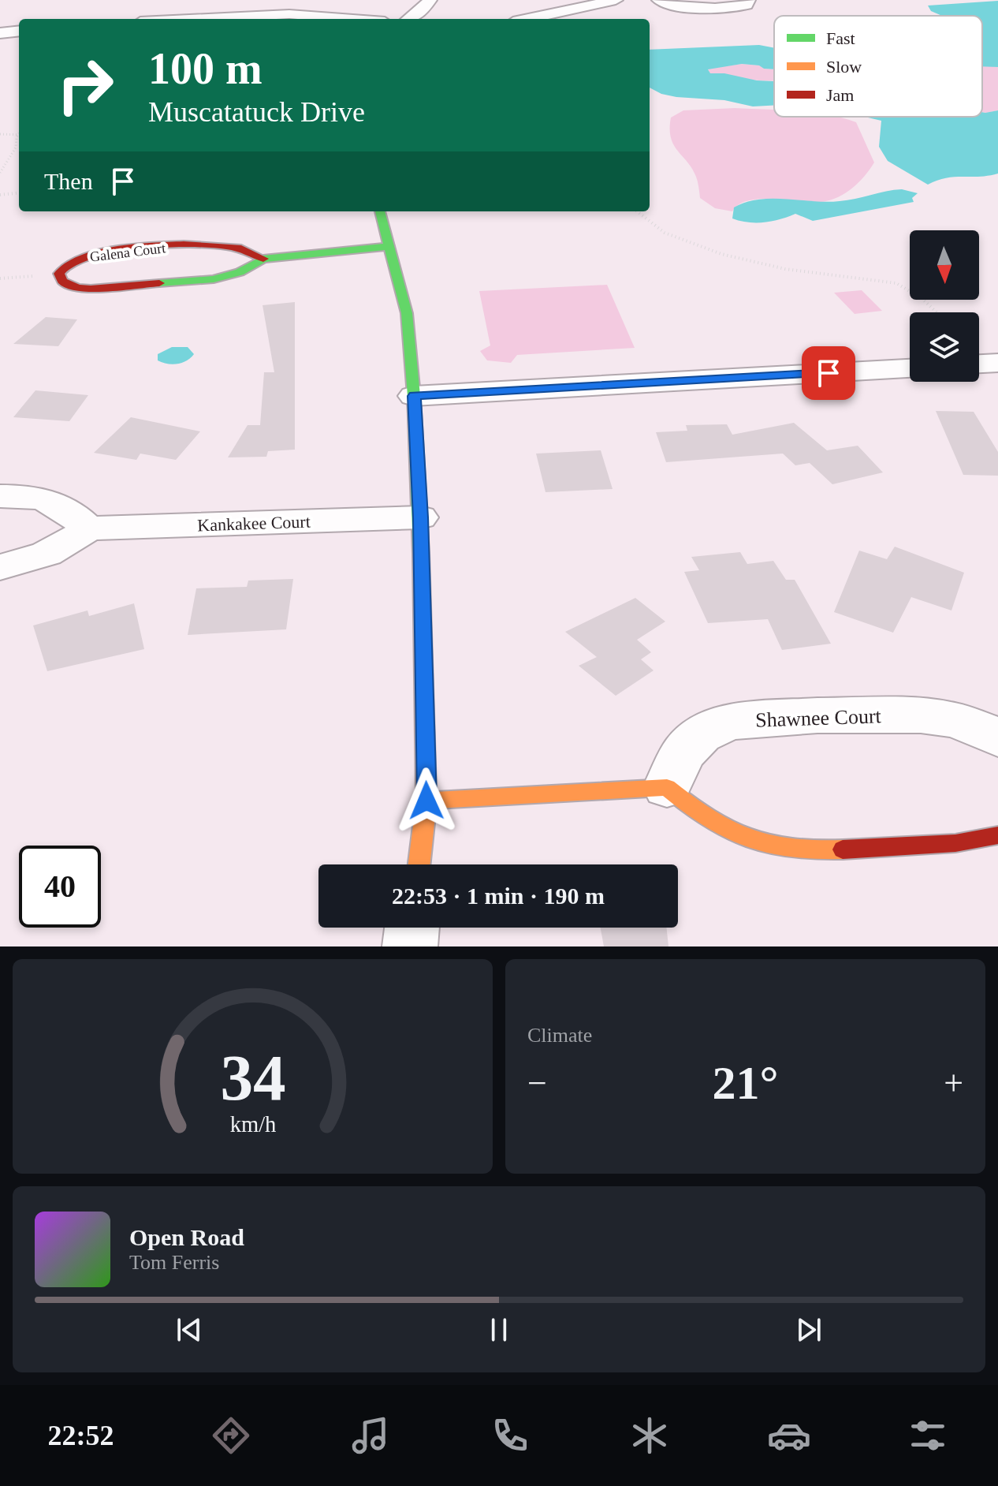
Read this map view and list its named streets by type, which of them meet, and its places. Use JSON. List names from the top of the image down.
{
  "streets": {
    "street": ["Galena Court", "Kankakee Court", "Shawnee Court"]
  },
  "legend": ["Fast", "Slow", "Jam"],
  "north": "bottom",
  "page": {
    "turn": ["100 m", "Muscatatuck Drive"],
    "then": "Then",
    "limit": "40",
    "trip": "22:53 · 1 min · 190 m",
    "tile": "Climate",
    "heat": ["−", "21°", "+"],
    "song": ["Open Road", "Tom Ferris"],
    "tabs": "22:52",
    "gauge": ["34", "km/h"]
  }
}
